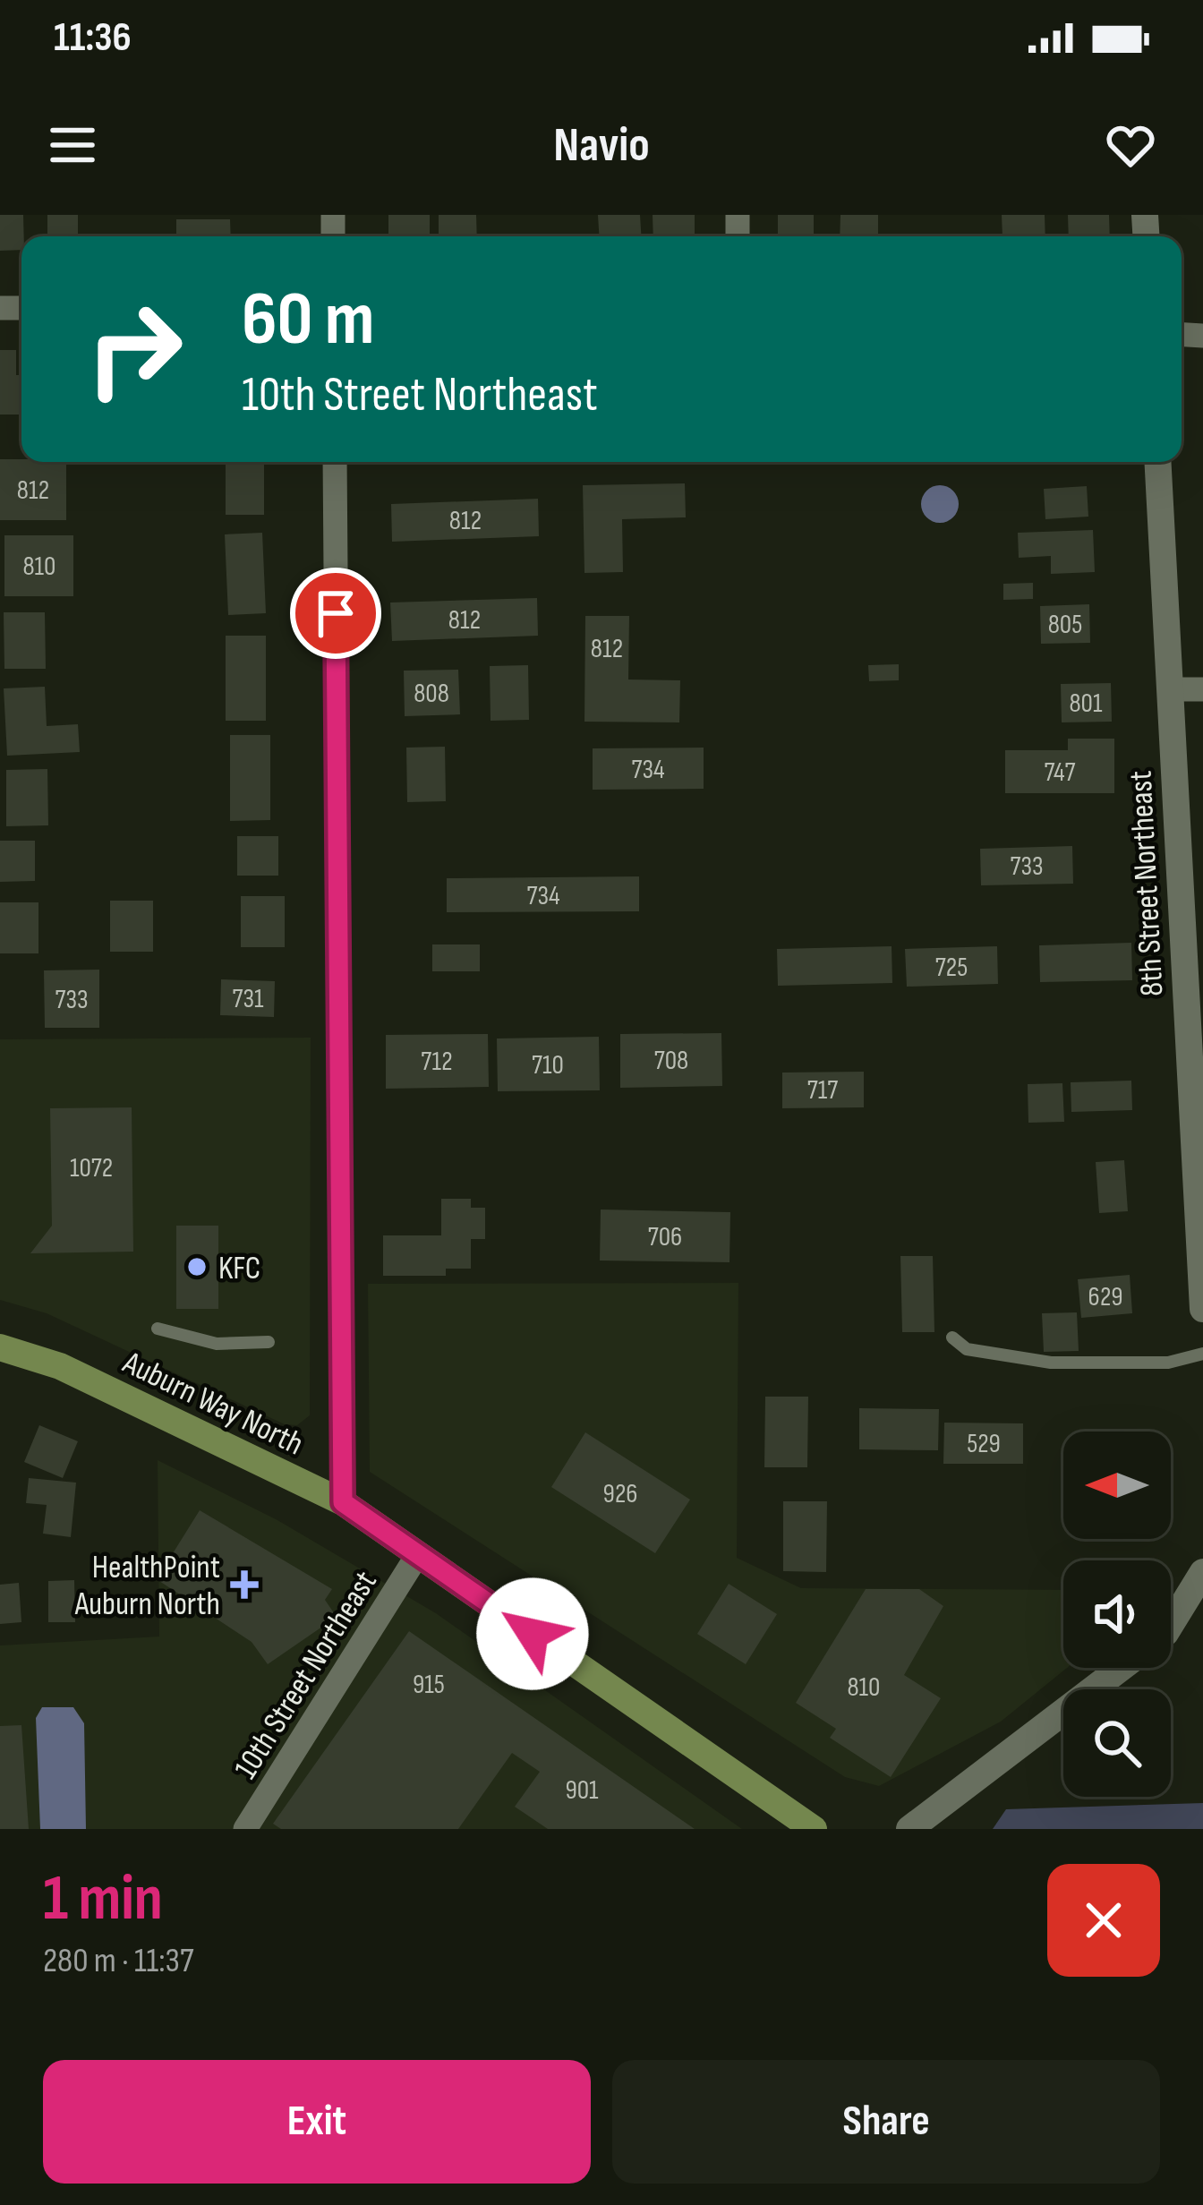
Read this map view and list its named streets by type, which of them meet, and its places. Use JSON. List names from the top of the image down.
{
  "streets": {
    "main road": ["Auburn Way North"],
    "street": ["8th Street Northeast", "10th Street Northeast"]
  },
  "crossings": [
    ["Auburn Way North", "10th Street Northeast"]
  ],
  "places": {
    "other": ["KFC"],
    "health": ["HealthPoint Auburn North"]
  },
  "house_numbers": [
    "812",
    "812",
    "810",
    "812",
    "805",
    "812",
    "808",
    "801",
    "734",
    "747",
    "733",
    "734",
    "725",
    "731",
    "733",
    "708",
    "712",
    "710",
    "717",
    "1072",
    "706",
    "629",
    "529",
    "926",
    "915",
    "810",
    "901"
  ],
  "north": "left",
  "page": {
    "status": "11:36",
    "header": "Navio",
    "turn": ["60 m", "10th Street Northeast"],
    "heading": ["1 min", "280 m · 11:37"],
    "buttons": ["Exit", "Share"]
  }
}
